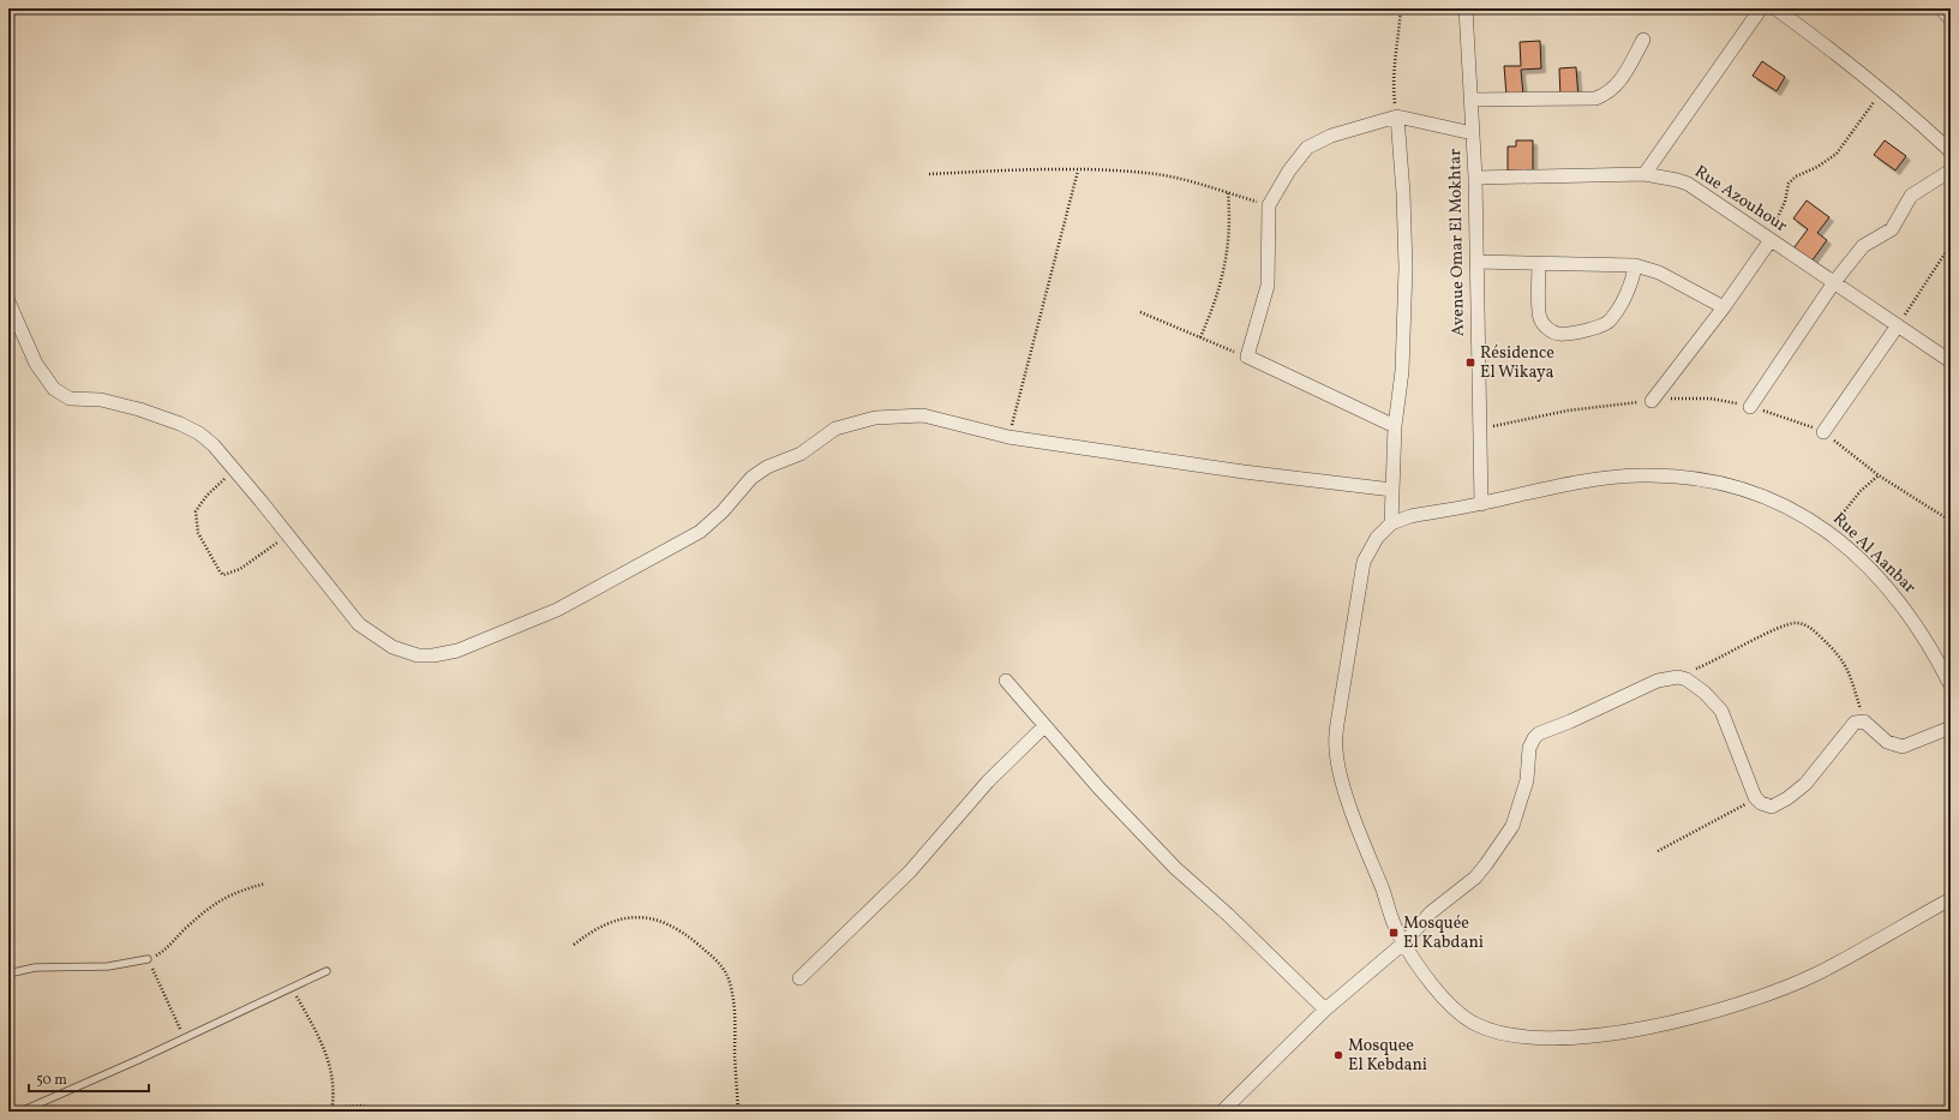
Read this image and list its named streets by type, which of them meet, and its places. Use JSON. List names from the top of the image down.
{
  "streets": {
    "street": ["Rue Azouhour", "Avenue Omar El Mokhtar", "Rue Al Aanbar"]
  },
  "crossings": [
    ["Rue Azouhour", "Avenue Omar El Mokhtar"],
    ["Avenue Omar El Mokhtar", "Rue Al Aanbar"]
  ],
  "places": {
    "transit": ["Résidence El Wikaya", "Mosquée El Kabdani"],
    "other": ["Mosquee El Kebdani"]
  },
  "scale_bar": "50 m"
}
